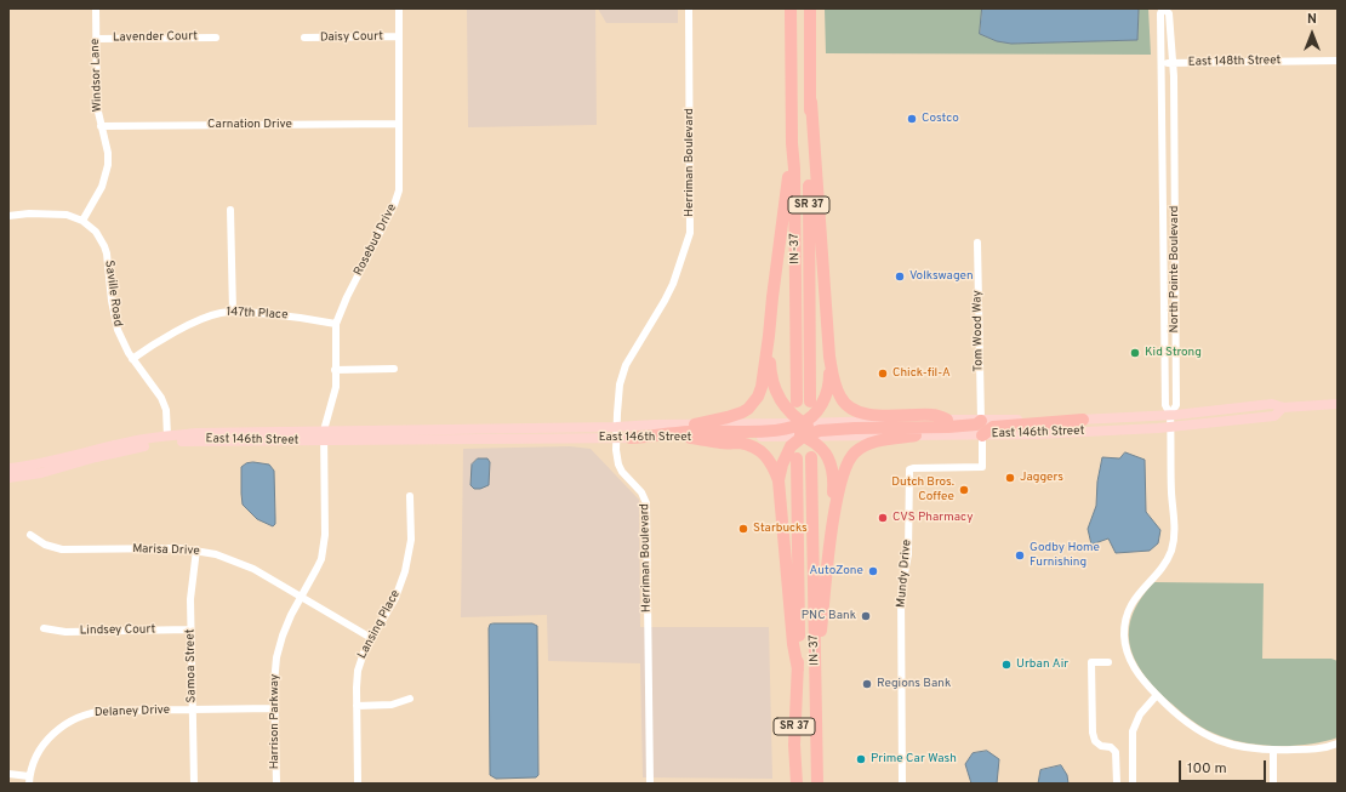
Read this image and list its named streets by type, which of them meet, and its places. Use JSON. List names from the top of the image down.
{
  "streets": {
    "highway": ["SR 37", "IN-37"],
    "main road": ["East 146th Street"],
    "street": [
      "Lavender Court",
      "Daisy Court",
      "East 148th Street",
      "Windsor Lane",
      "Carnation Drive",
      "Herriman Boulevard",
      "Rosebud Drive",
      "North Pointe Boulevard",
      "Saville Road",
      "147th Place",
      "Tom Wood Way",
      "Marisa Drive",
      "Mundy Drive",
      "Lansing Place",
      "Lindsey Court",
      "Samoa Street",
      "Delaney Drive",
      "Harrison Parkway"
    ]
  },
  "crossings": [
    ["Lavender Court", "Windsor Lane"],
    ["Daisy Court", "Rosebud Drive"],
    ["East 148th Street", "North Pointe Boulevard"],
    ["Windsor Lane", "Carnation Drive"],
    ["Windsor Lane", "Saville Road"],
    ["Carnation Drive", "Rosebud Drive"],
    ["Herriman Boulevard", "East 146th Street"],
    ["Rosebud Drive", "147th Place"],
    ["Rosebud Drive", "East 146th Street"],
    ["Rosebud Drive", "Harrison Parkway"],
    ["North Pointe Boulevard", "East 146th Street"],
    ["Saville Road", "147th Place"],
    ["Saville Road", "East 146th Street"],
    ["Tom Wood Way", "East 146th Street"],
    ["East 146th Street", "Mundy Drive"],
    ["East 146th Street", "Harrison Parkway"],
    ["Marisa Drive", "Lansing Place"],
    ["Marisa Drive", "Samoa Street"],
    ["Marisa Drive", "Harrison Parkway"],
    ["Lindsey Court", "Samoa Street"],
    ["Samoa Street", "Delaney Drive"],
    ["Delaney Drive", "Harrison Parkway"]
  ],
  "places": [
    "Costco",
    "Volkswagen",
    "Kid Strong",
    "Chick-fil-A",
    "Jaggers",
    "Dutch Bros. Coffee",
    "CVS Pharmacy",
    "Starbucks",
    "Godby Home Furnishing",
    "AutoZone",
    "PNC Bank",
    "Urban Air",
    "Regions Bank",
    "Prime Car Wash"
  ],
  "scale_bar": "100 m",
  "north": "top"
}
